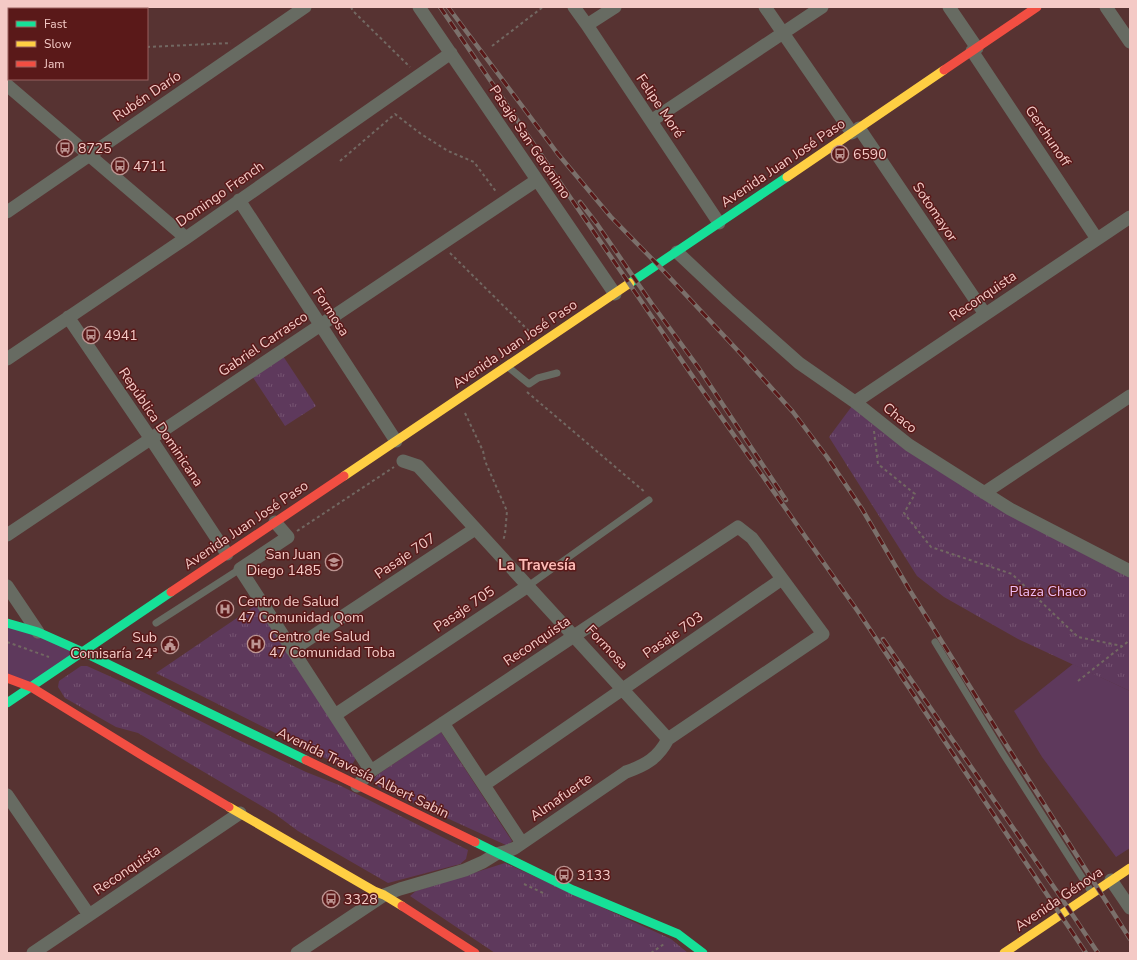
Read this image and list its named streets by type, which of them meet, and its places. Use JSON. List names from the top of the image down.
{
  "streets": {
    "main road": ["Avenida Juan José Paso", "Avenida Travesía Albert Sabin", "Avenida Génova"],
    "street": [
      "Rubén Darío",
      "Felipe Moré",
      "Gerchunoff",
      "Pasaje San Gerónimo",
      "Domingo French",
      "Sotomayor",
      "Reconquista",
      "Formosa",
      "Gabriel Carrasco",
      "Chaco",
      "República Dominicana",
      "Pasaje 707",
      "Pasaje 705",
      "Pasaje 703",
      "Almafuerte"
    ]
  },
  "crossings": [
    ["Felipe Moré", "Avenida Juan José Paso"],
    ["Gerchunoff", "Avenida Juan José Paso"],
    ["Gerchunoff", "Reconquista"],
    ["Pasaje San Gerónimo", "Avenida Juan José Paso"],
    ["Pasaje San Gerónimo", "Domingo French"],
    ["Pasaje San Gerónimo", "Gabriel Carrasco"],
    ["Avenida Juan José Paso", "Sotomayor"],
    ["Avenida Juan José Paso", "Formosa"],
    ["Avenida Juan José Paso", "Chaco"],
    ["Avenida Juan José Paso", "República Dominicana"],
    ["Avenida Juan José Paso", "Avenida Travesía Albert Sabin"],
    ["Domingo French", "Formosa"],
    ["Domingo French", "República Dominicana"],
    ["Sotomayor", "Reconquista"],
    ["Reconquista", "Formosa"],
    ["Reconquista", "Chaco"],
    ["Reconquista", "Pasaje 703"],
    ["Reconquista", "Avenida Travesía Albert Sabin"],
    ["Reconquista", "Almafuerte"],
    ["Formosa", "Gabriel Carrasco"],
    ["Formosa", "Pasaje 707"],
    ["Formosa", "Pasaje 705"],
    ["Formosa", "Pasaje 703"],
    ["Formosa", "Almafuerte"],
    ["Gabriel Carrasco", "República Dominicana"],
    ["Pasaje 703", "Almafuerte"],
    ["Avenida Travesía Albert Sabin", "Almafuerte"]
  ],
  "districts": ["La Travesía"],
  "parks": ["Plaza Chaco"],
  "places": {
    "bus stop": [
      "8725",
      "6590",
      "4711",
      "4941",
      "3133",
      "3328"
    ],
    "school or university": ["San Juan Diego 1485"],
    "hospital": ["Centro de Salud 47 Comunidad Qom", "Centro de Salud 47 Comunidad Toba"],
    "public building": ["Sub Comisaría 24ª"]
  },
  "legend": ["Fast", "Slow", "Jam"]
}
